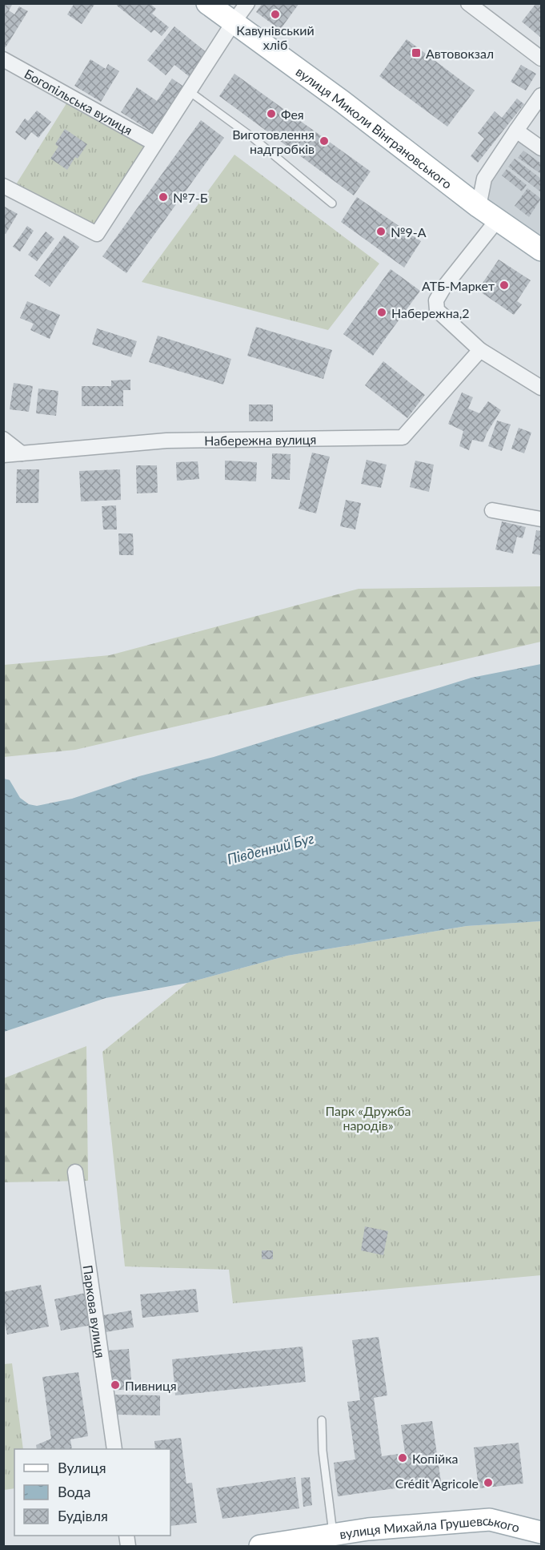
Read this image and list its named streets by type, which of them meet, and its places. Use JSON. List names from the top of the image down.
{
  "streets": {
    "main road": ["вулиця Миколи Вінграновського", "вулиця Михайла Грушевського"],
    "street": ["Богопільська вулиця", "Набережна вулиця", "Паркова вулиця"]
  },
  "water": ["Південний Буг"],
  "parks": ["Парк «Дружба народів»"],
  "places": {
    "other": [
      "Кавунівський хліб",
      "Фея",
      "Виготовлення надгробків",
      "№7-Б",
      "№9-А",
      "АТБ-Маркет",
      "Набережна,2",
      "Пивниця",
      "Копійка",
      "Crédit Agricole"
    ],
    "transit": ["Автовокзал"]
  },
  "legend": ["Вулиця", "Вода", "Будівля"]
}
